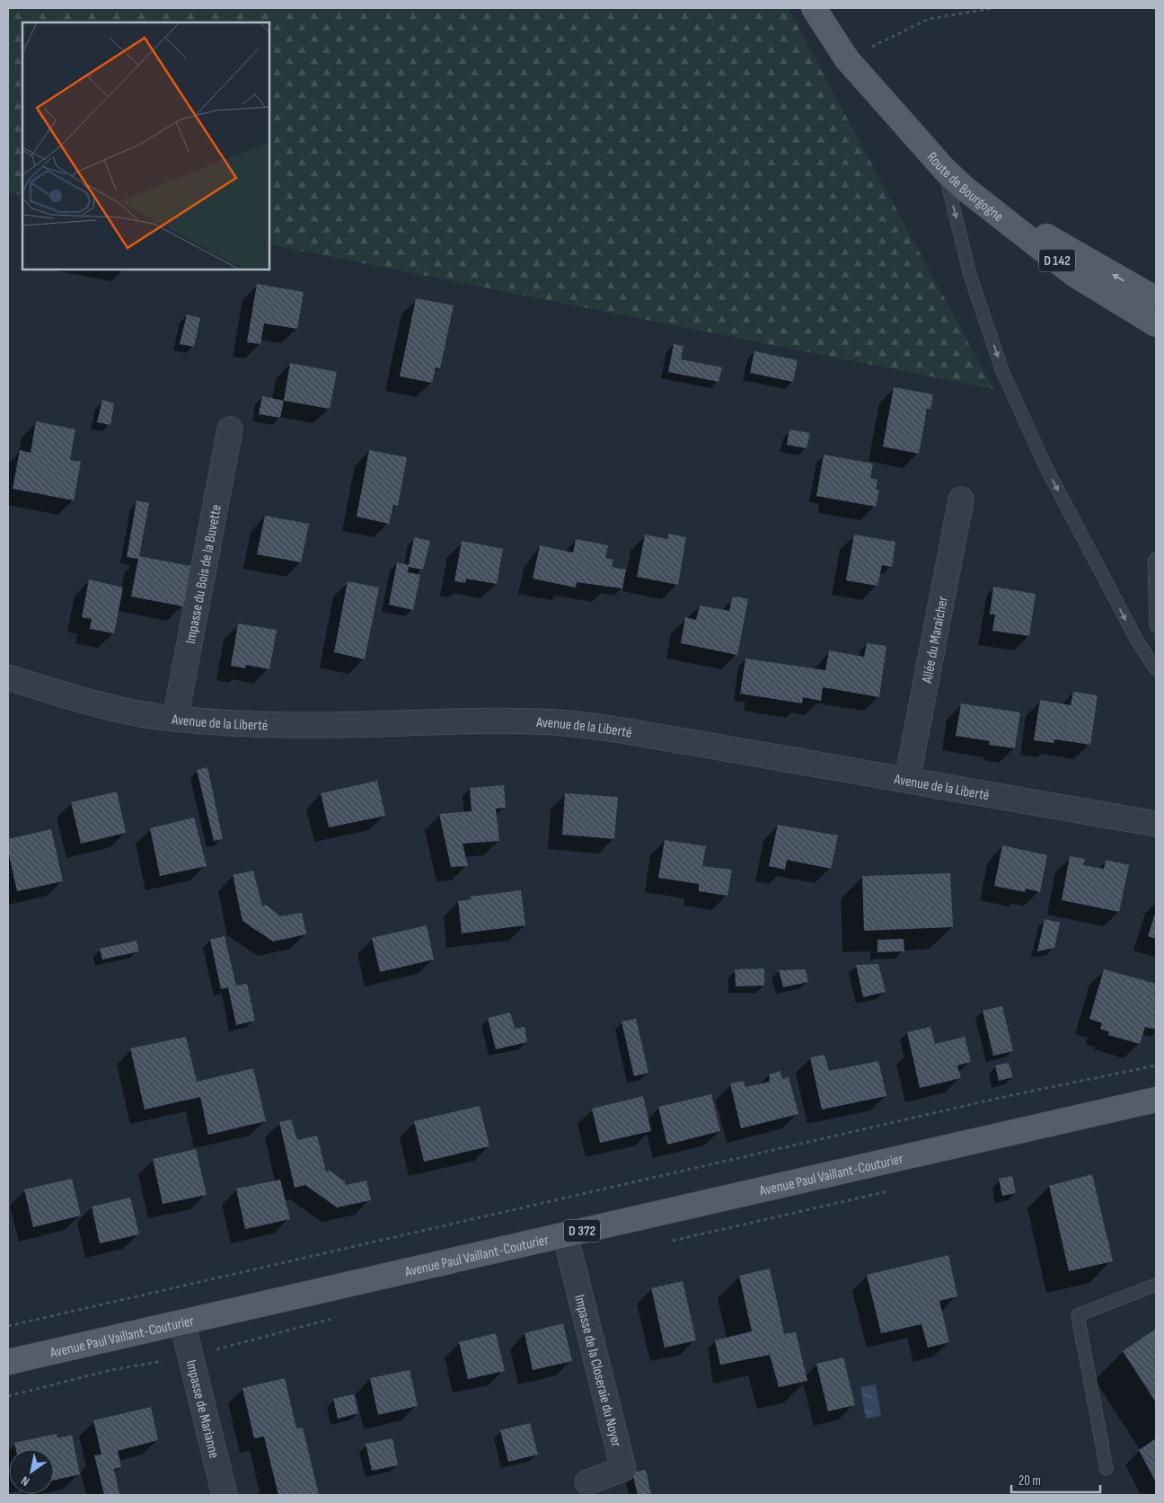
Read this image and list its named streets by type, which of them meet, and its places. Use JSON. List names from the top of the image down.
{
  "streets": {
    "main road": [
      "Route de Bourgogne",
      "D 142",
      "Avenue Paul Vaillant-Couturier",
      "D 372"
    ],
    "street": [
      "Impasse du Bois de la Buvette",
      "Allée du Maraîcher",
      "Avenue de la Liberté",
      "Impasse de la Closeraie du Noyer",
      "Impasse de Marianne"
    ]
  },
  "crossings": [
    ["Impasse du Bois de la Buvette", "Avenue de la Liberté"],
    ["Allée du Maraîcher", "Avenue de la Liberté"],
    ["Avenue Paul Vaillant-Couturier", "Impasse de la Closeraie du Noyer"],
    ["Avenue Paul Vaillant-Couturier", "Impasse de Marianne"]
  ],
  "scale_bar": "20 m",
  "north": "bottom left"
}
